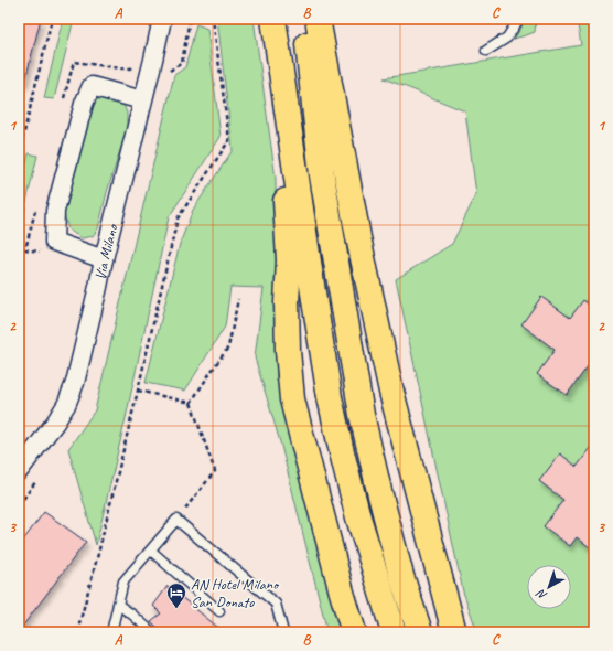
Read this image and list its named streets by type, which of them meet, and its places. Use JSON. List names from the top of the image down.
{
  "streets": {
    "street": ["Via Milano"]
  },
  "places": {
    "hotel": ["AN Hotel Milano San Donato"]
  },
  "north": "bottom left",
  "grid": {
    "columns": ["A", "B", "C"],
    "rows": ["1", "2", "3"]
  }
}
